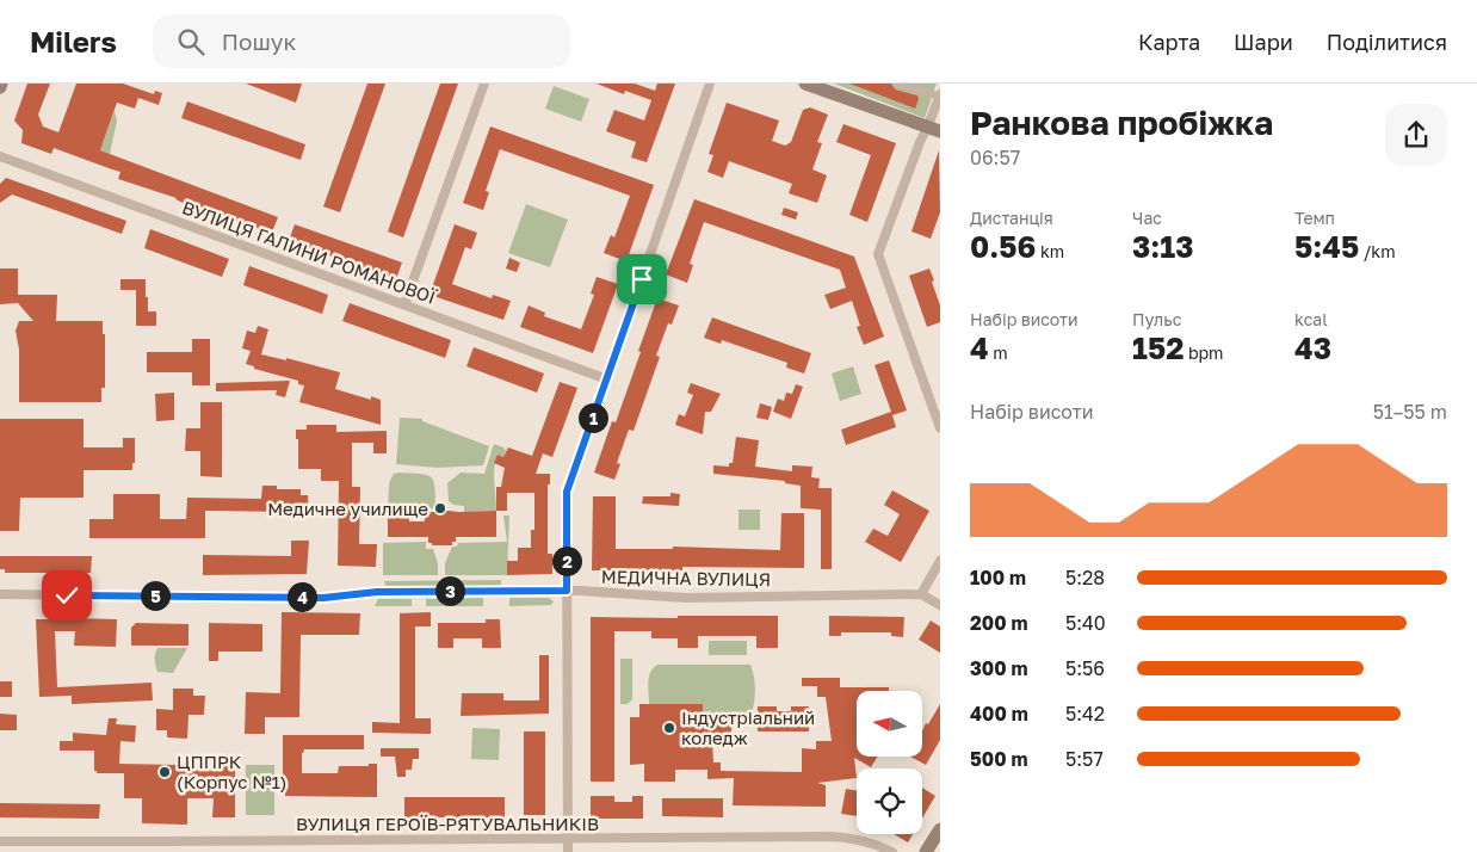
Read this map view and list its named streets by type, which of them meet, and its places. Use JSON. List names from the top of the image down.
{
  "streets": {
    "street": ["ВУЛИЦЯ ГАЛИНИ РОМАНОВОЇ", "МЕДИЧНА ВУЛИЦЯ", "ВУЛИЦЯ ГЕРОЇВ-РЯТУВАЛЬНИКІВ"]
  },
  "places": ["Медичне училище", "Індустріальний коледж", "ЦППРК (Корпус №1)"],
  "north": "left",
  "page": {
    "header": "Milers",
    "search": "Пошук",
    "nav": ["Карта", "Шари", "Поділитися"],
    "heading": ["Ранкова пробіжка", "06:57"],
    "stats": [
      ["Дистанція", "0.56 km"],
      ["Час", "3:13"],
      ["Темп", "5:45 /km"],
      ["Набір висоти", "4 m"],
      ["Пульс", "152 bpm"],
      ["kcal", "43"]
    ],
    "chart": ["Набір висоти", "51–55 m"],
    "pins": [
      "1",
      "2",
      "3",
      "5",
      "4"
    ],
    "list": [
      {
        "name": "100 m",
        "note": "5:28"
      },
      {
        "name": "200 m",
        "note": "5:40"
      },
      {
        "name": "300 m",
        "note": "5:56"
      },
      {
        "name": "400 m",
        "note": "5:42"
      },
      {
        "name": "500 m",
        "note": "5:57"
      }
    ]
  }
}
